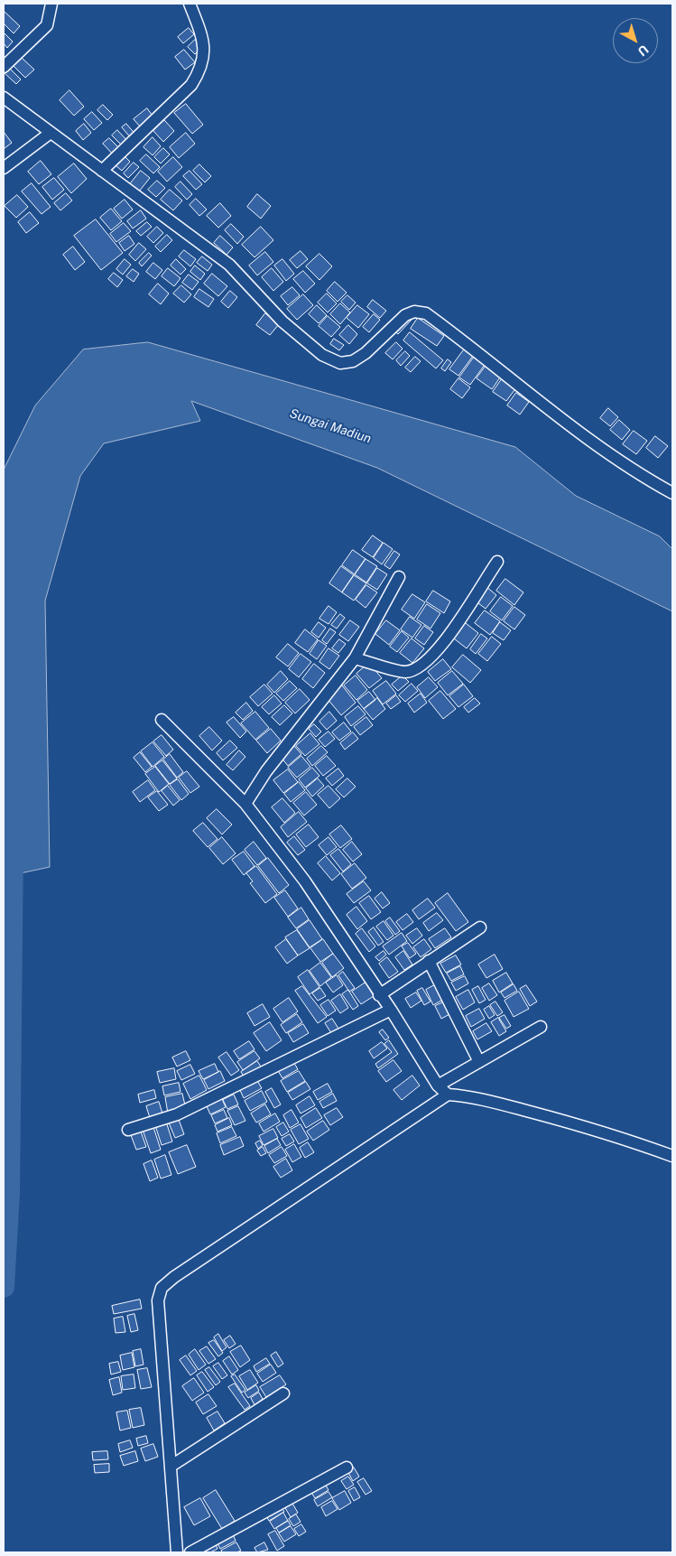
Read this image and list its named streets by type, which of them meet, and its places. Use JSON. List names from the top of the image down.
{
  "water": ["Sungai Madiun"],
  "north": "bottom right"
}
